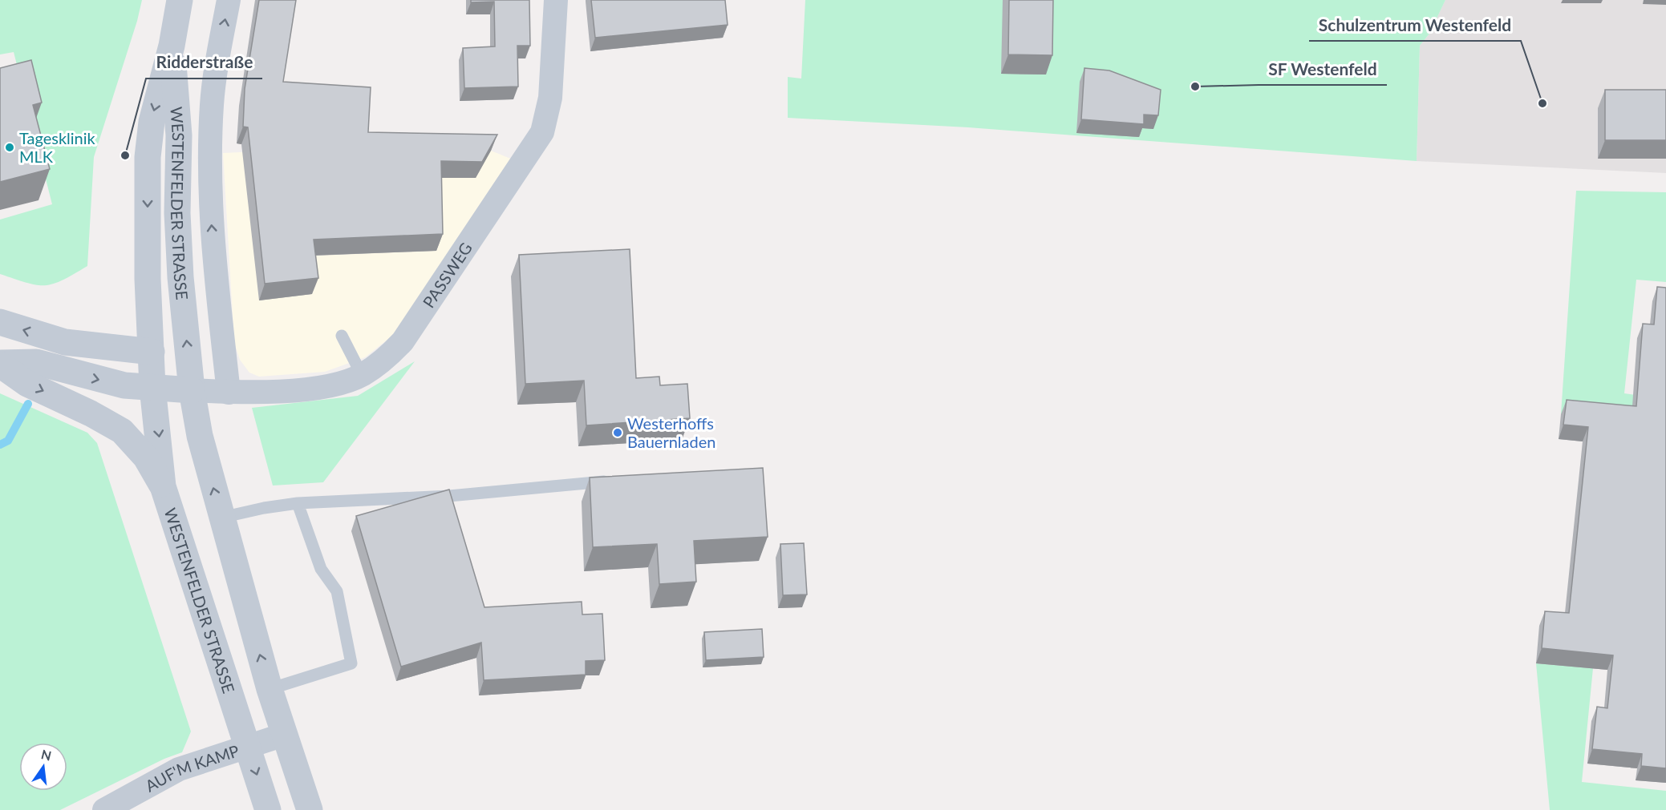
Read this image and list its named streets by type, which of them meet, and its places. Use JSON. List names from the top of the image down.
{
  "streets": {
    "street": ["WESTENFELDER STRASSE", "PASSWEG", "AUF'M KAMP"]
  },
  "crossings": [
    ["WESTENFELDER STRASSE", "PASSWEG"],
    ["WESTENFELDER STRASSE", "AUF'M KAMP"]
  ],
  "places": [
    "SF Westenfeld",
    "Schulzentrum Westenfeld",
    "Tagesklinik MLK",
    "Ridderstraße",
    "Westerhoffs Bauernladen"
  ],
  "north": "top"
}
